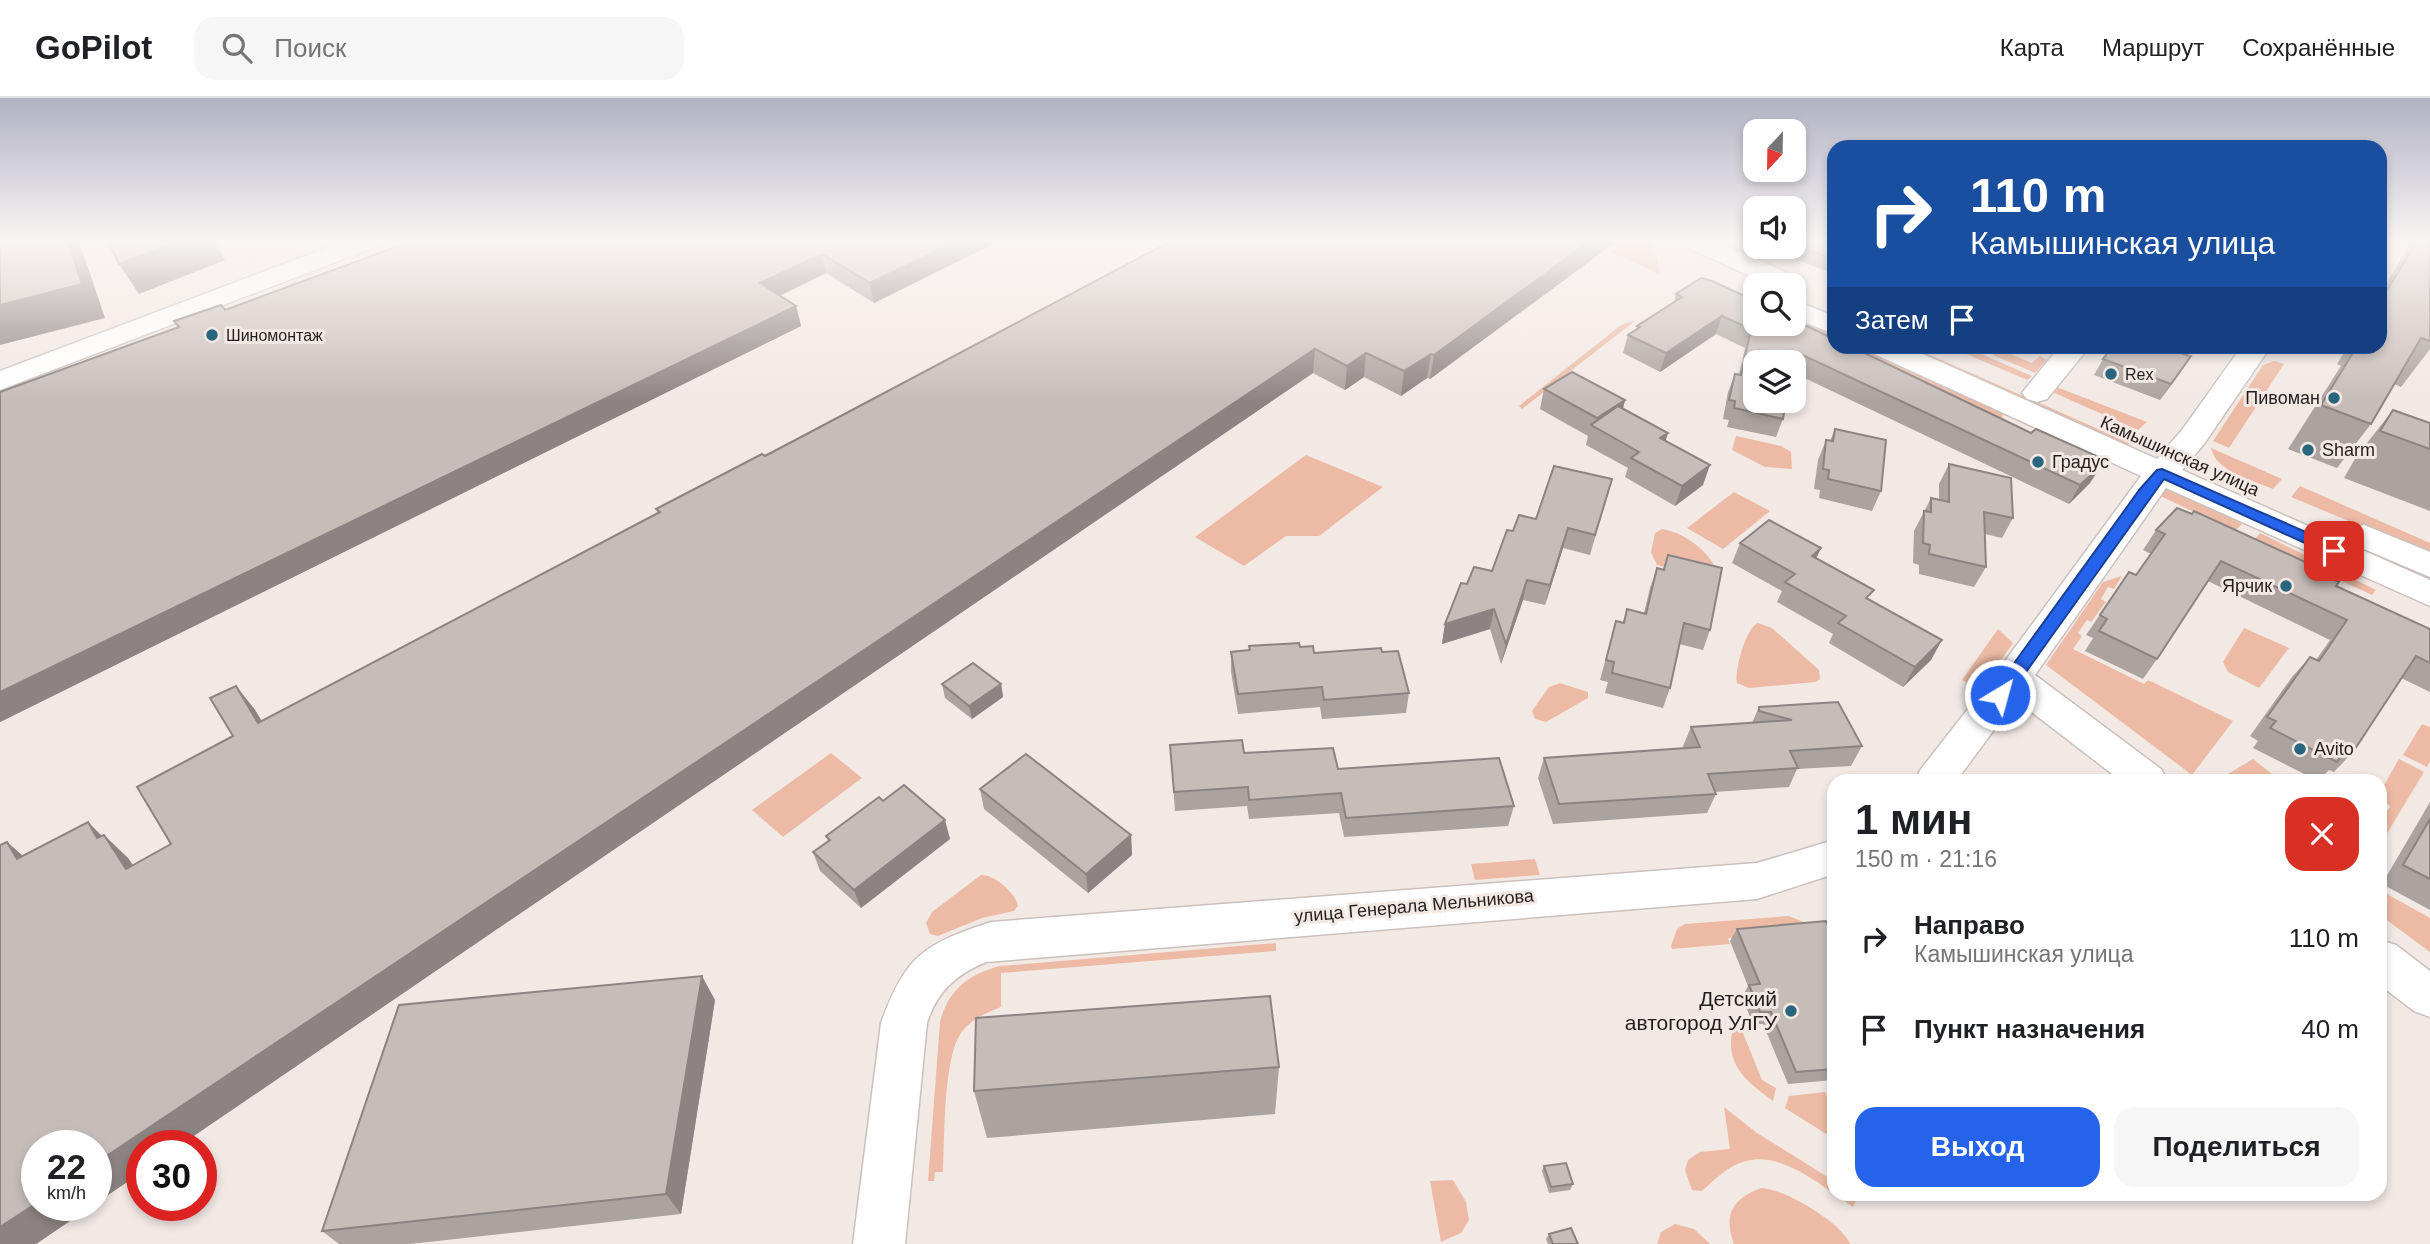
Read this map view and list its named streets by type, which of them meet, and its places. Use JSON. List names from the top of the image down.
{
  "streets": {
    "street": ["Камышинская улица", "улица Генерала Мельникова"]
  },
  "places": [
    "Шиномонтаж",
    "Rex",
    "Пивоман",
    "Sharm",
    "Градус",
    "Ярчик",
    "Avito",
    "Детский автогород УлГУ"
  ],
  "north": "bottom",
  "page": {
    "header": "GoPilot",
    "search": "Поиск",
    "nav": ["Карта", "Маршрут", "Сохранённые"],
    "turn": ["110 m", "Камышинская улица"],
    "then": "Затем",
    "heading": ["1 мин", "150 m · 21:16"],
    "list": [
      {
        "name": "Направо",
        "note": "Камышинская улица",
        "value": "110 m"
      },
      {
        "name": "Пункт назначения",
        "value": "40 m"
      }
    ],
    "buttons": ["Выход", "Поделиться"],
    "speed": "22 km/h",
    "limit": "30"
  }
}
